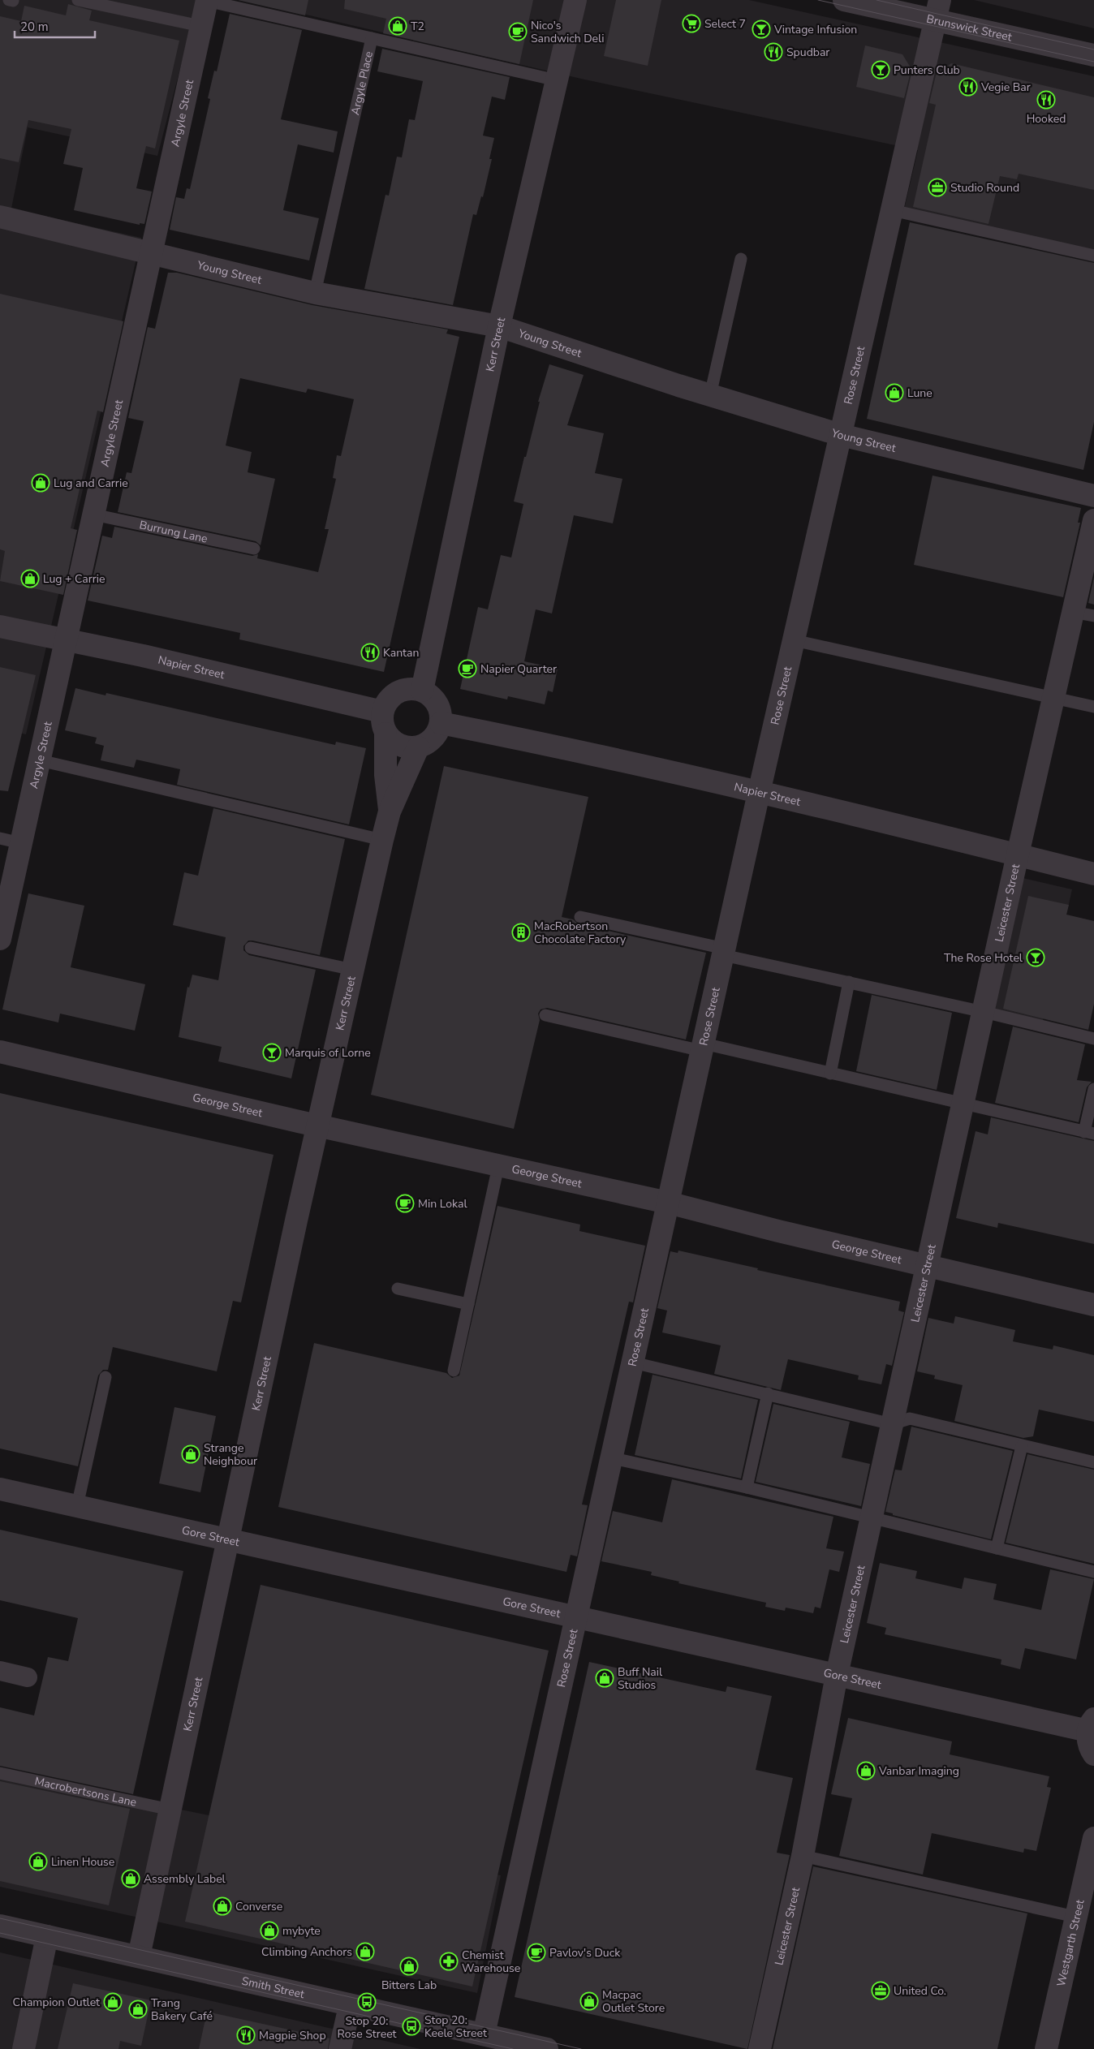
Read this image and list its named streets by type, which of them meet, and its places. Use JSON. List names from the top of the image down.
{
  "streets": {
    "street": [
      "Brunswick Street",
      "Argyle Street",
      "Young Street",
      "Kerr Street",
      "Rose Street",
      "Napier Street",
      "Leicester Street",
      "George Street",
      "Gore Street",
      "Westgarth Street",
      "Smith Street"
    ],
    "lane": ["Argyle Place", "Burrung Lane", "Macrobertsons Lane"]
  },
  "crossings": [
    ["Brunswick Street", "Rose Street"],
    ["Argyle Place", "Argyle Street"],
    ["Argyle Place", "Young Street"],
    ["Argyle Street", "Young Street"],
    ["Argyle Street", "Burrung Lane"],
    ["Argyle Street", "Napier Street"],
    ["Young Street", "Kerr Street"],
    ["Young Street", "Rose Street"],
    ["Kerr Street", "Napier Street"],
    ["Kerr Street", "George Street"],
    ["Kerr Street", "Gore Street"],
    ["Kerr Street", "Macrobertsons Lane"],
    ["Kerr Street", "Smith Street"],
    ["Rose Street", "Napier Street"],
    ["Rose Street", "George Street"],
    ["Rose Street", "Gore Street"],
    ["Rose Street", "Smith Street"],
    ["Napier Street", "Leicester Street"],
    ["Leicester Street", "George Street"],
    ["Leicester Street", "Gore Street"]
  ],
  "places": {
    "supermarket": ["Select 7"],
    "shop": [
      "T2",
      "Lune",
      "Lug and Carrie",
      "Lug + Carrie",
      "Strange Neighbour",
      "Buff Nail Studios",
      "Vanbar Imaging",
      "Linen House",
      "Assembly Label",
      "Converse",
      "mybyte",
      "Climbing Anchors",
      "Bitters Lab",
      "Macpac Outlet Store",
      "Champion Outlet",
      "Trang Bakery Café"
    ],
    "bar": [
      "Vintage Infusion",
      "Punters Club",
      "The Rose Hotel",
      "Marquis of Lorne"
    ],
    "cafe": [
      "Nico's Sandwich Deli",
      "Napier Quarter",
      "Min Lokal",
      "Pavlov's Duck"
    ],
    "restaurant": [
      "Spudbar",
      "Vegie Bar",
      "Hooked",
      "Kantan",
      "Magpie Shop"
    ],
    "office": ["Studio Round", "United Co."],
    "building": ["MacRobertson Chocolate Factory"],
    "pharmacy": ["Chemist Warehouse"],
    "bus stop": ["Stop 20: Rose Street", "Stop 20: Keele Street"]
  },
  "scale_bar": "20 m"
}
